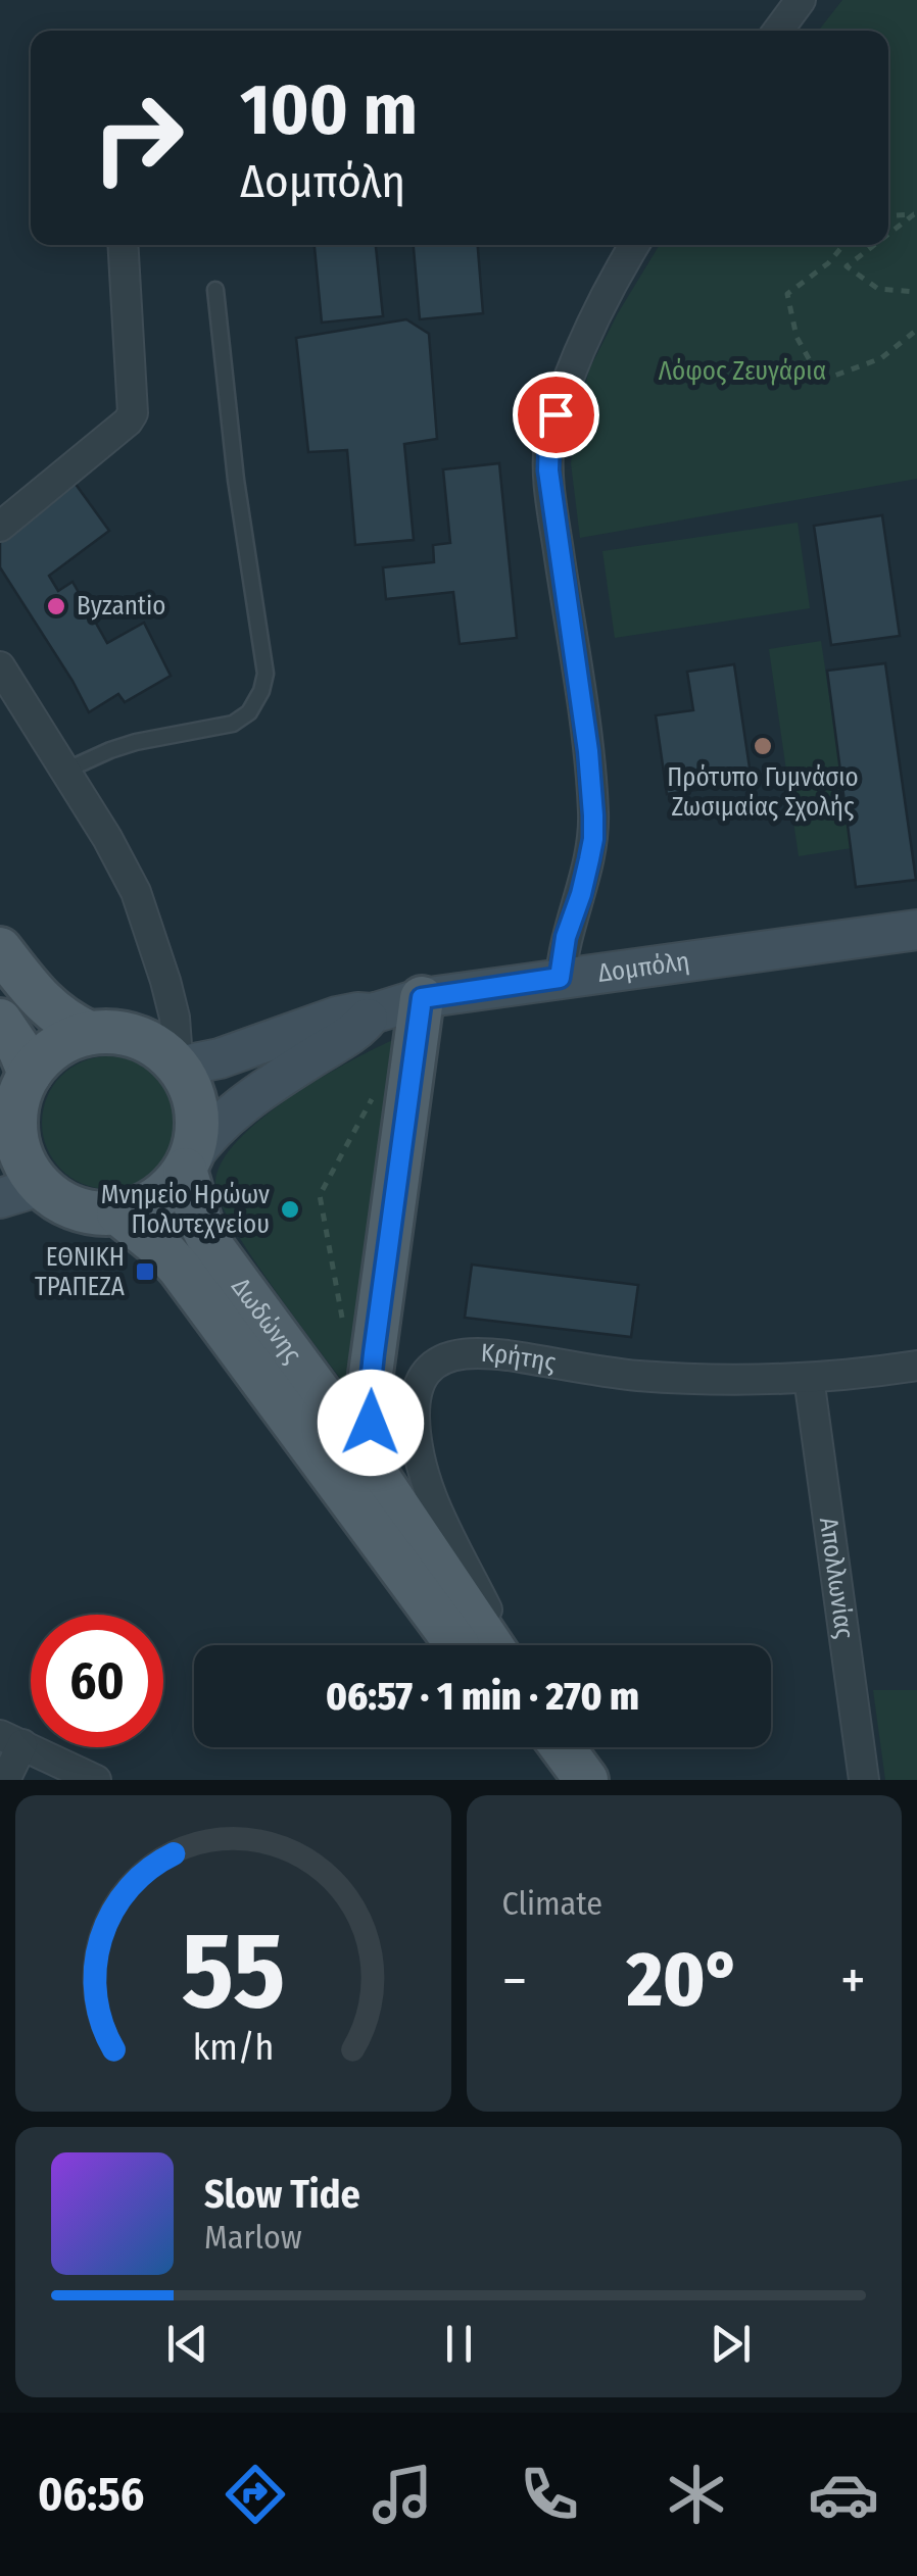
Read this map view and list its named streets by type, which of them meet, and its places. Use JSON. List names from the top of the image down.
{
  "streets": {
    "main road": ["Δομπόλη", "Δωδώνης"],
    "street": ["Κρήτης", "Απολλωνίας"]
  },
  "crossings": [
    ["Δομπόλη", "Δωδώνης"],
    ["Κρήτης", "Απολλωνίας"]
  ],
  "parks": ["Λόφος Ζευγάρια"],
  "places": {
    "other": ["Byzantio", "Πρότυπο Γυμνάσιο Ζωσιμαίας Σχολής", "Μνημείο Ηρώων Πολυτεχνείου"],
    "transit": ["ΕΘΝΙΚΗ ΤΡΑΠΕΖΑ"]
  },
  "page": {
    "turn": ["100 m", "Δομπόλη"],
    "limit": "60",
    "trip": "06:57 · 1 min · 270 m",
    "tile": "Climate",
    "heat": ["−", "20°", "+"],
    "song": ["Slow Tide", "Marlow"],
    "tabs": "06:56",
    "gauge": ["55", "km/h"]
  }
}
